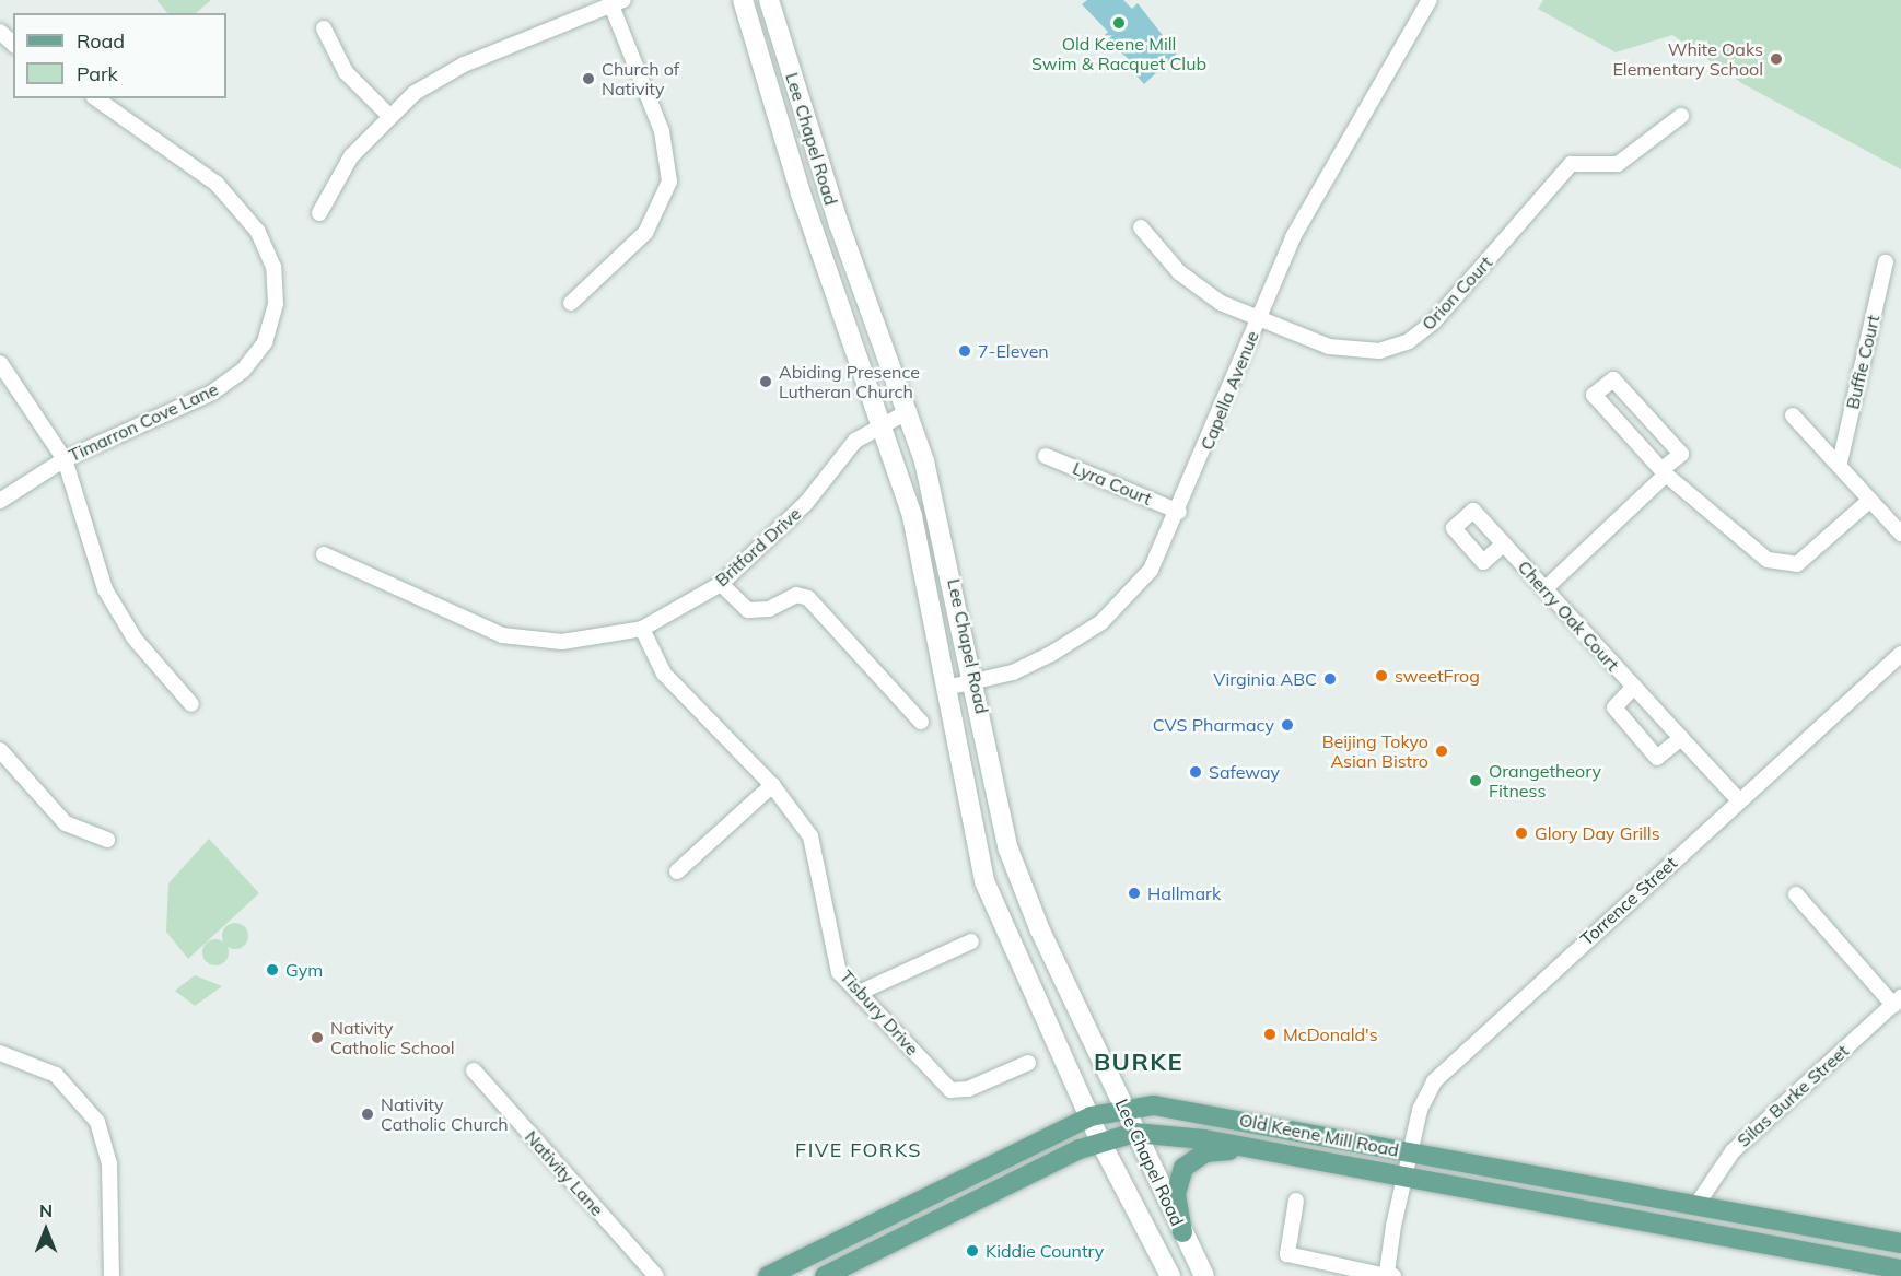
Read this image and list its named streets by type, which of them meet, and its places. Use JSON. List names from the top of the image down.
{
  "streets": {
    "main road": ["Lee Chapel Road", "Old Keene Mill Road"],
    "street": [
      "Orion Court",
      "Buffie Court",
      "Capella Avenue",
      "Timarron Cove Lane",
      "Lyra Court",
      "Britford Drive",
      "Cherry Oak Court",
      "Torrence Street",
      "Tisbury Drive",
      "Silas Burke Street",
      "Nativity Lane"
    ]
  },
  "crossings": [
    ["Lee Chapel Road", "Capella Avenue"],
    ["Lee Chapel Road", "Britford Drive"],
    ["Lee Chapel Road", "Old Keene Mill Road"],
    ["Orion Court", "Capella Avenue"],
    ["Capella Avenue", "Lyra Court"],
    ["Britford Drive", "Tisbury Drive"],
    ["Cherry Oak Court", "Torrence Street"],
    ["Torrence Street", "Old Keene Mill Road"],
    ["Silas Burke Street", "Old Keene Mill Road"]
  ],
  "districts": ["BURKE", "FIVE FORKS"],
  "places": [
    "Old Keene Mill Swim & Racquet Club",
    "White Oaks Elementary School",
    "Church of Nativity",
    "7-Eleven",
    "Abiding Presence Lutheran Church",
    "sweetFrog",
    "Virginia ABC",
    "CVS Pharmacy",
    "Beijing Tokyo Asian Bistro",
    "Safeway",
    "Orangetheory Fitness",
    "Glory Day Grills",
    "Hallmark",
    "Gym",
    "McDonald's",
    "Nativity Catholic School",
    "Nativity Catholic Church",
    "Kiddie Country"
  ],
  "legend": ["Road", "Park"],
  "north": "top"
}
